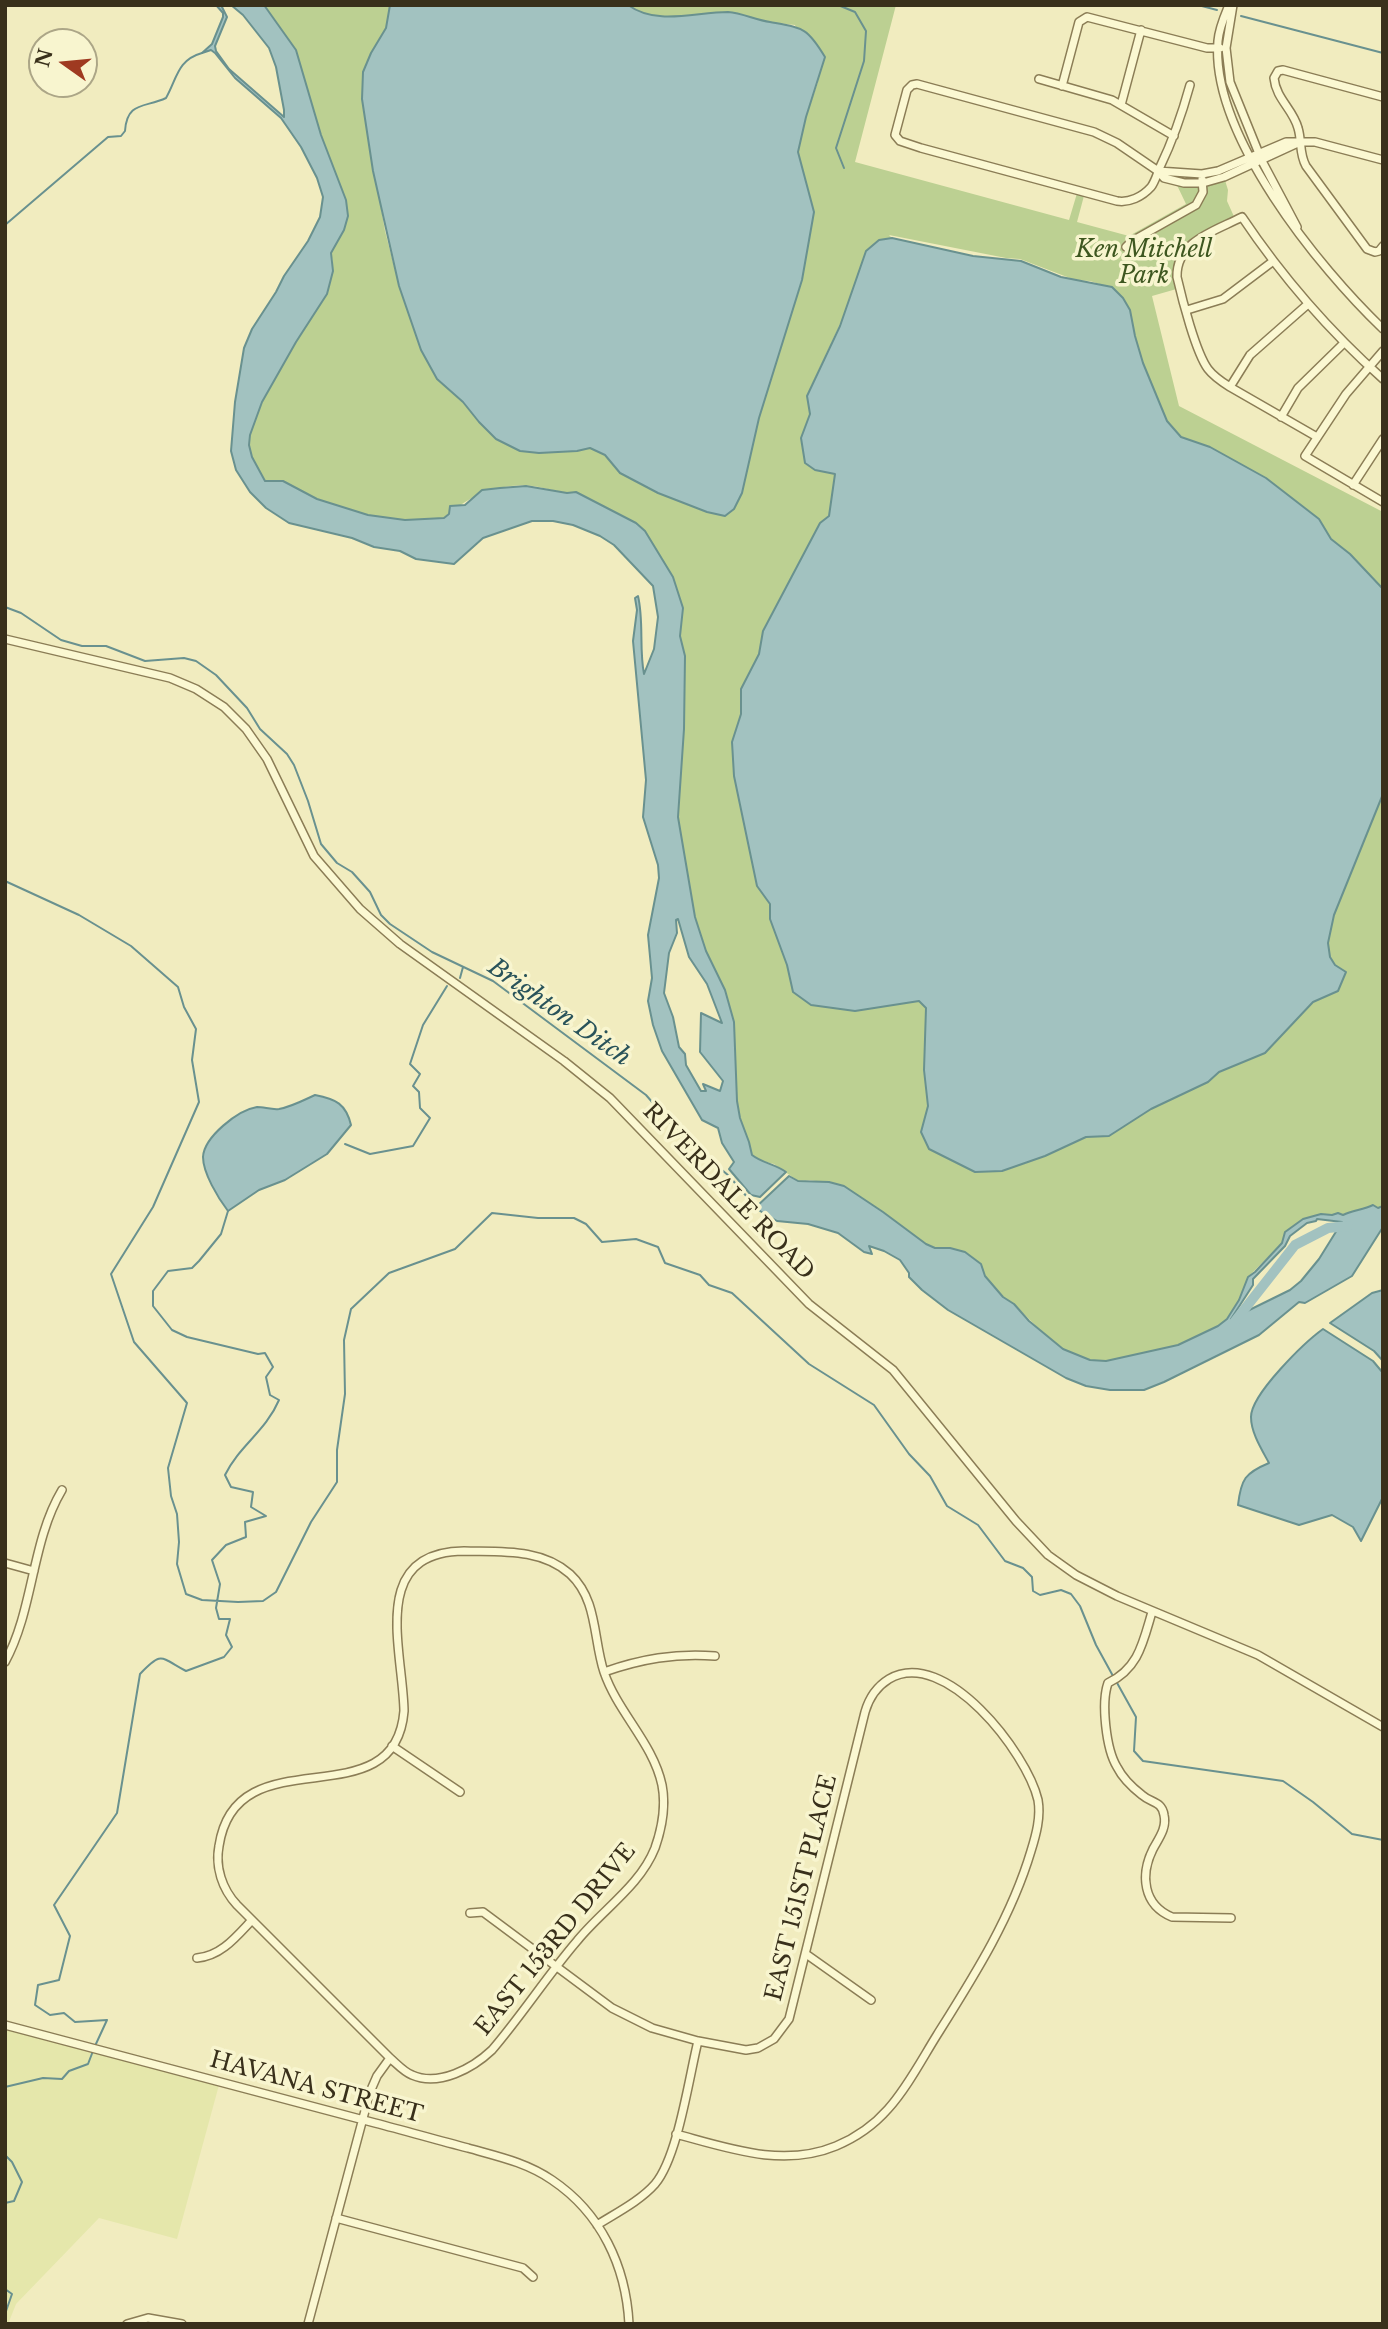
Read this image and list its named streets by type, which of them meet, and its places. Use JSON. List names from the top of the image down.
{
  "streets": {
    "street": [
      "RIVERDALE ROAD",
      "EAST 151ST PLACE",
      "EAST 153RD DRIVE",
      "HAVANA STREET"
    ]
  },
  "crossings": [
    ["EAST 151ST PLACE", "EAST 153RD DRIVE"]
  ],
  "water": ["Brighton Ditch"],
  "parks": ["Ken Mitchell Park"],
  "north": "left"
}
